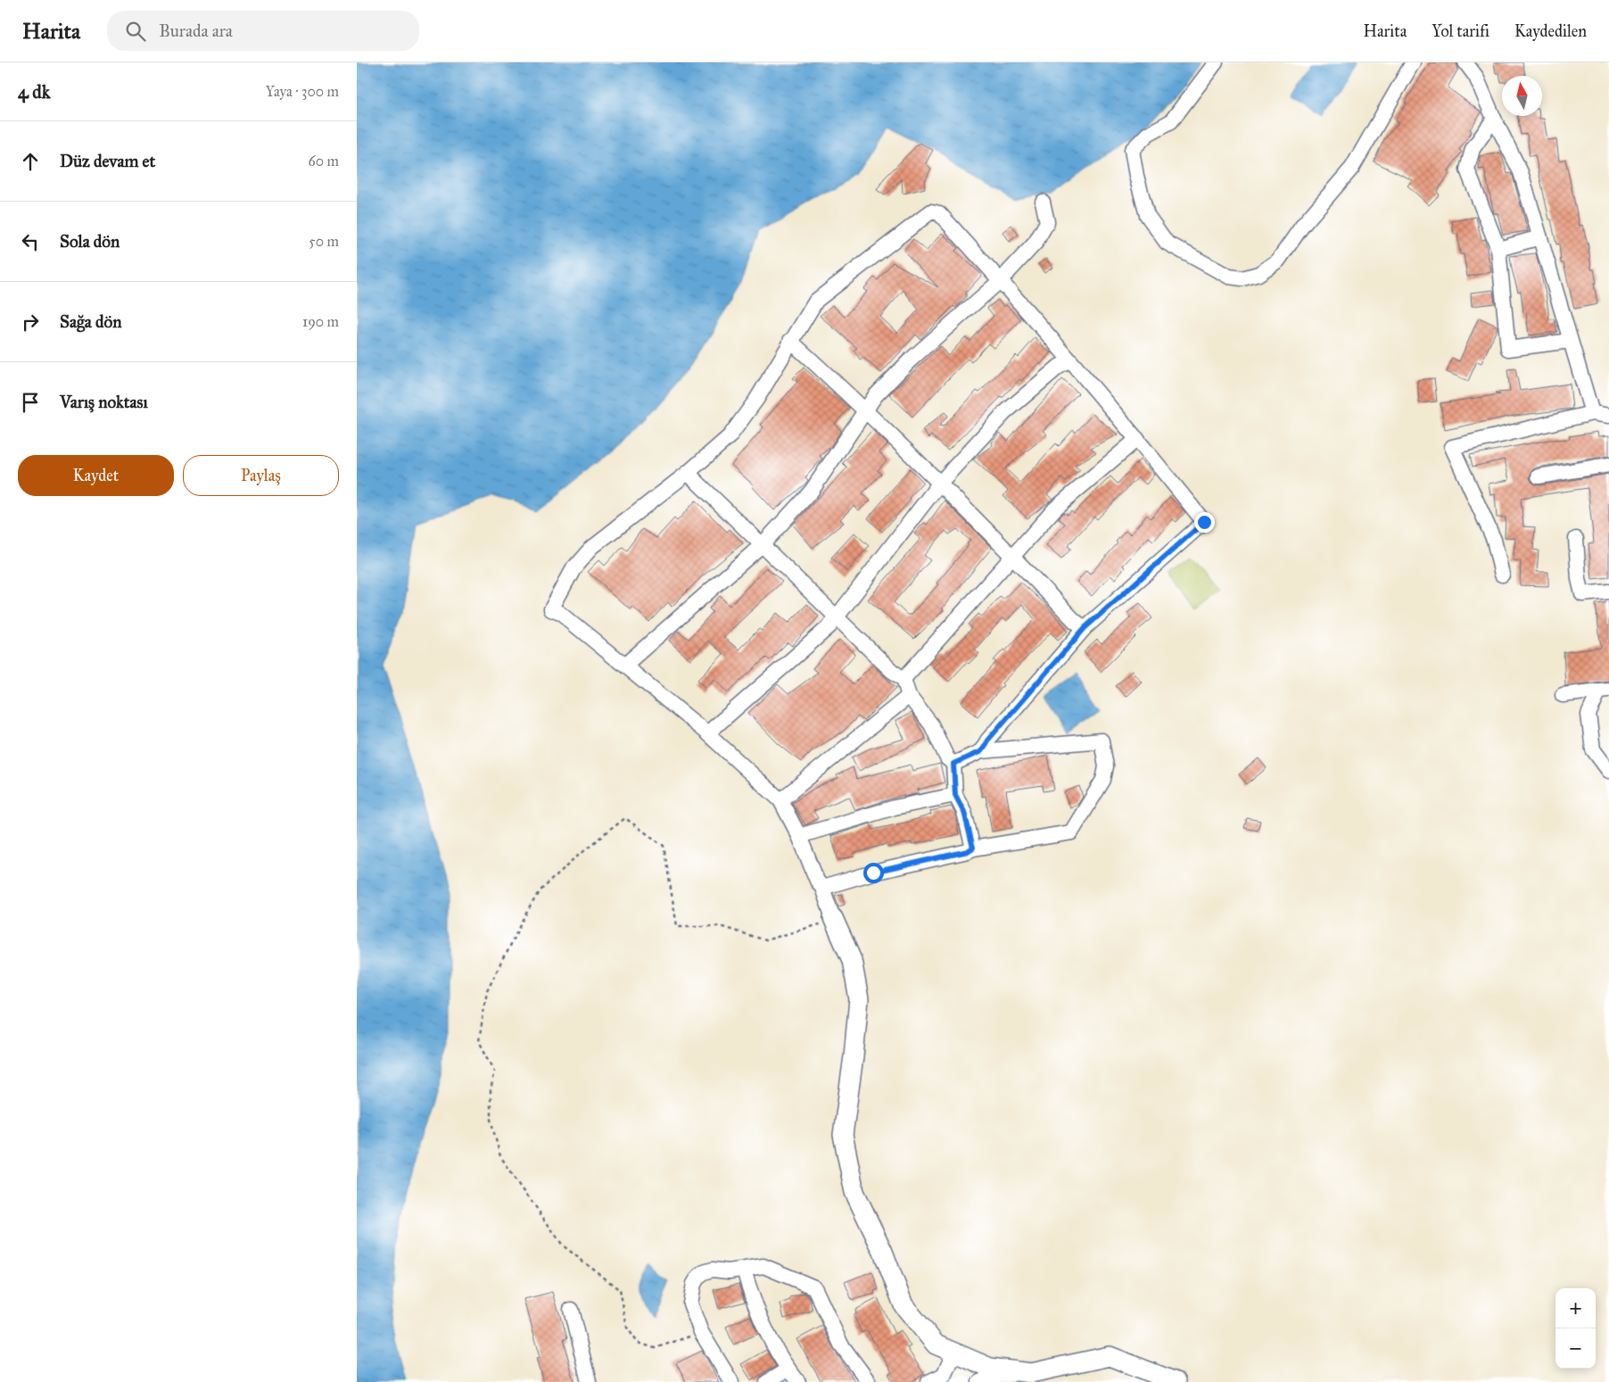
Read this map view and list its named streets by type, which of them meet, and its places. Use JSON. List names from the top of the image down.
{
  "north": "top",
  "page": {
    "header": "Harita",
    "search": "Burada ara",
    "nav": ["Harita", "Yol tarifi", "Kaydedilen"],
    "heading": ["4 dk", "Yaya · 300 m"],
    "list": [
      ["Düz devam et", "60 m"],
      ["Sola dön", "50 m"],
      ["Sağa dön", "190 m"],
      "Varış noktası"
    ],
    "buttons": ["Kaydet", "Paylaş"],
    "map_buttons": ["+", "−"]
  }
}
